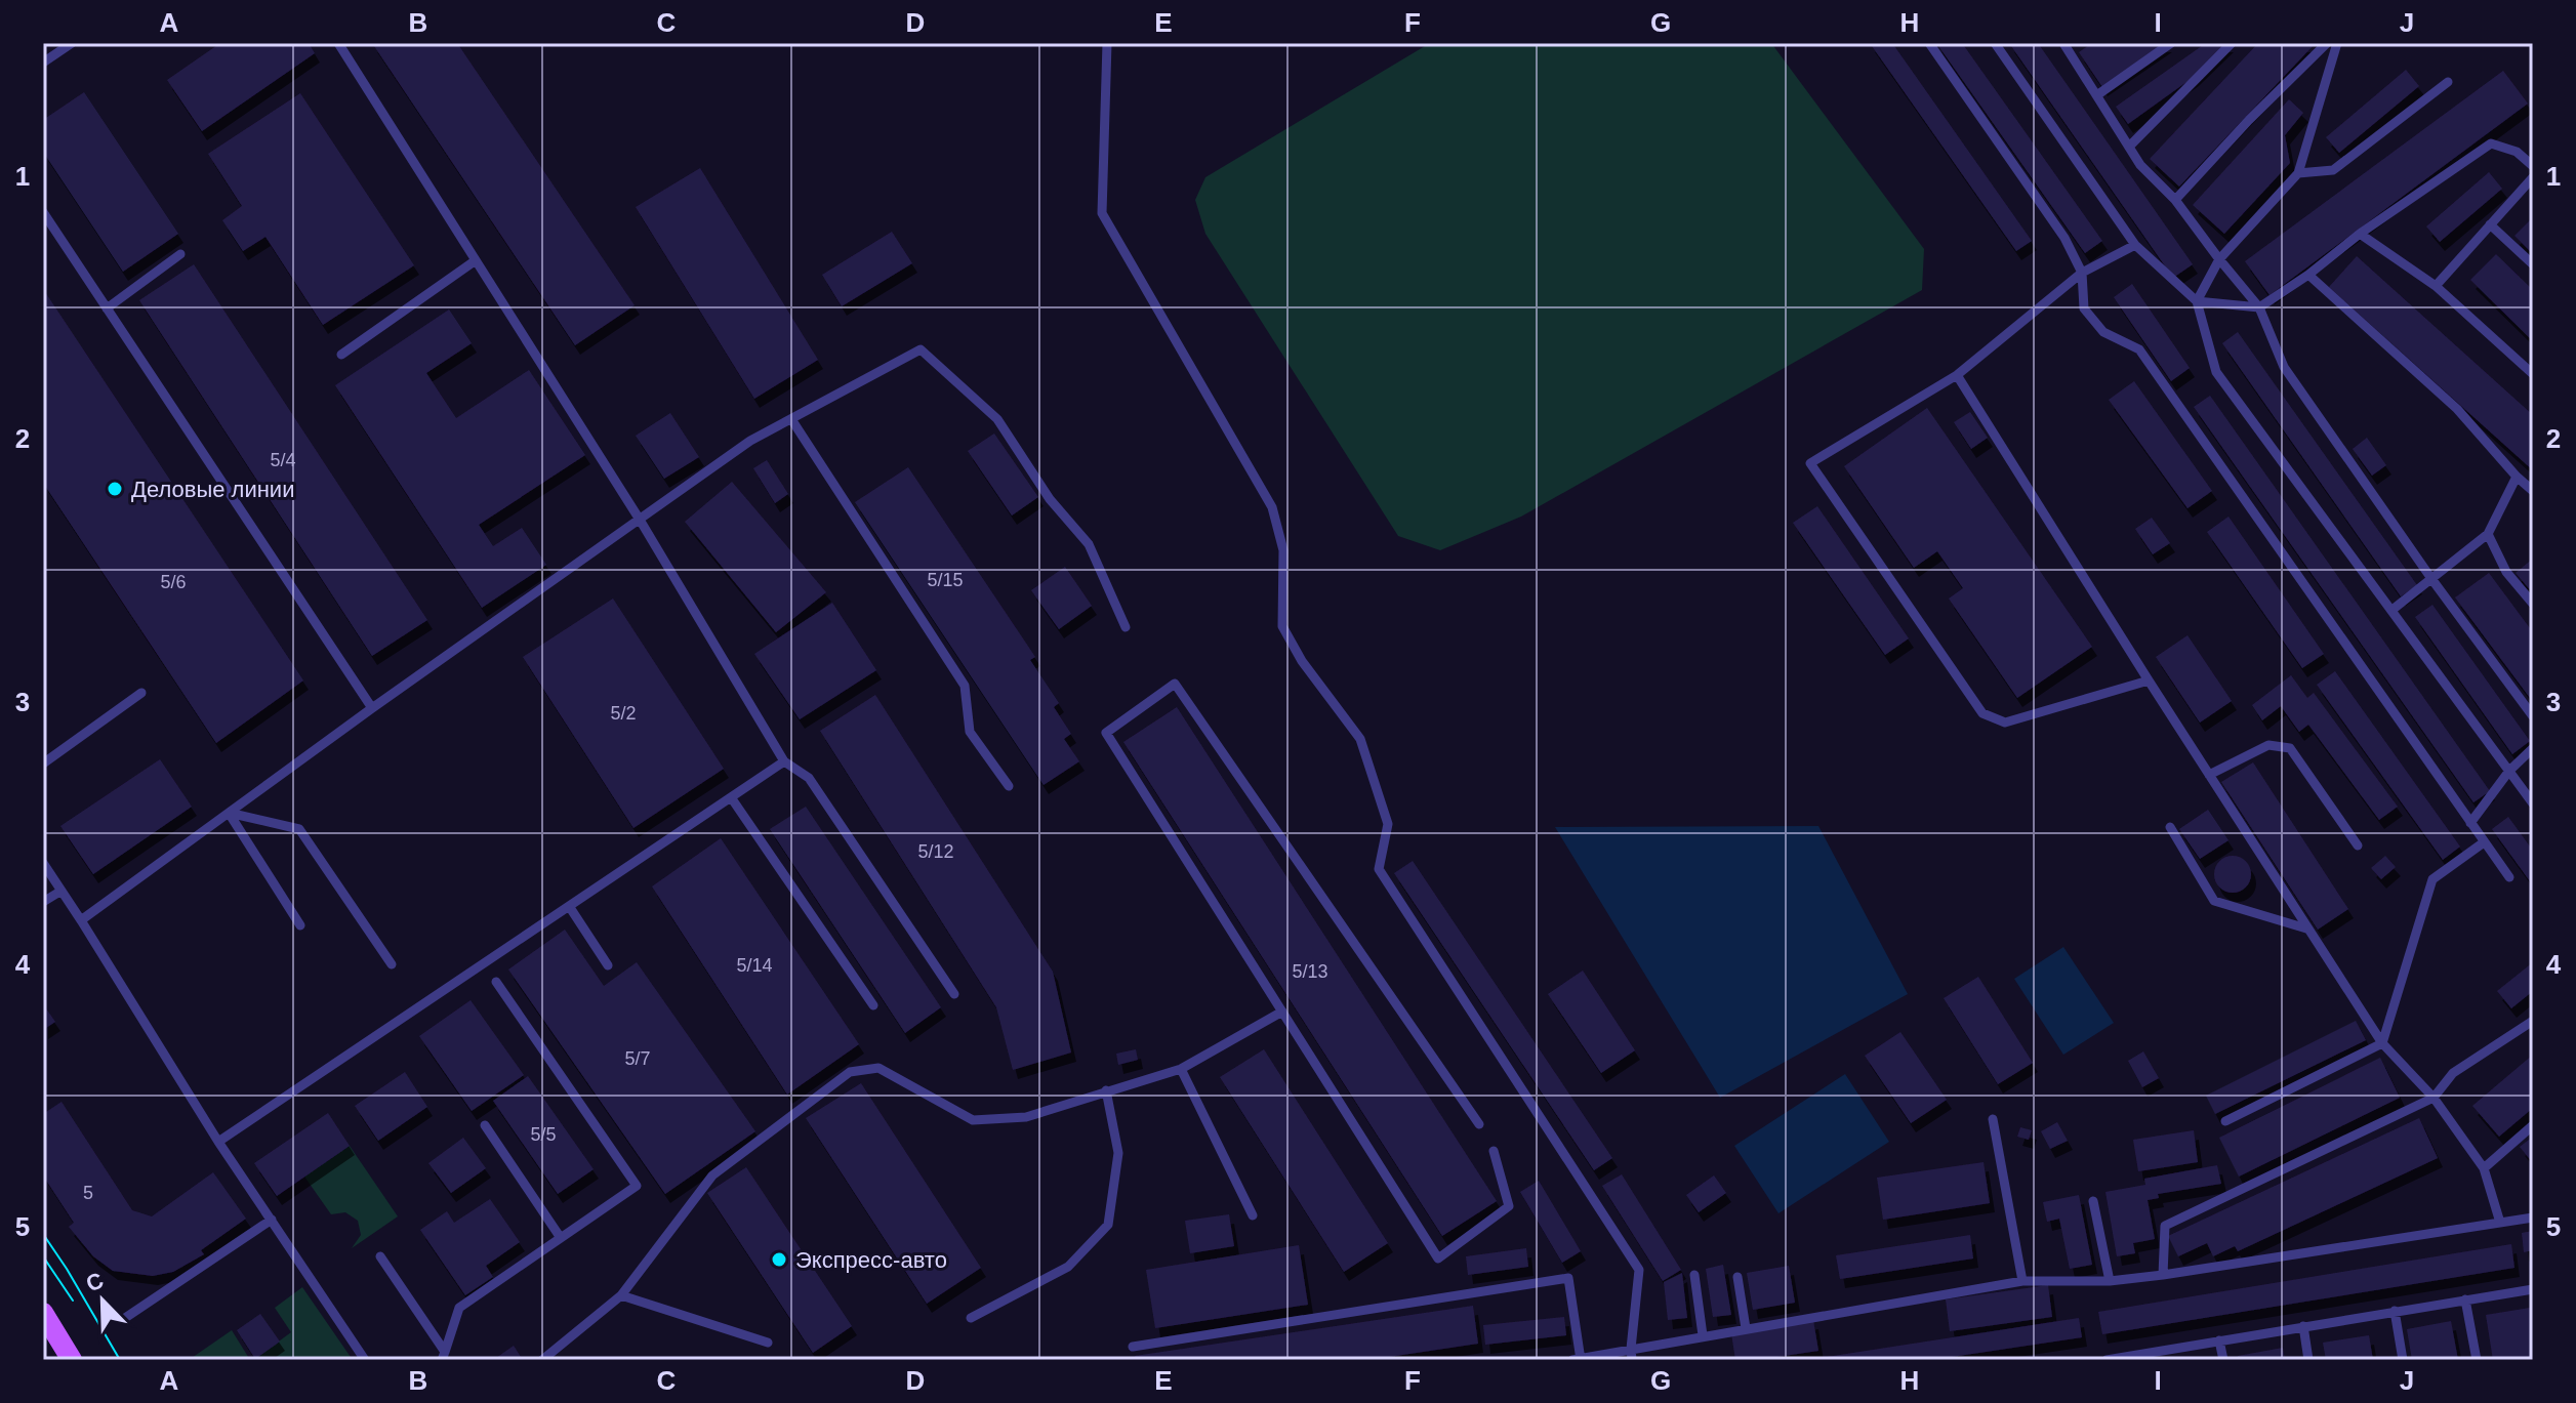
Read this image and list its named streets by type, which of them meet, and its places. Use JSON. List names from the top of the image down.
{
  "places": ["Деловые линии", "Экспресс-авто"],
  "house_numbers": [
    "5/4",
    "5/15",
    "5/6",
    "5/2",
    "5/12",
    "5/14",
    "5/13",
    "5/7",
    "5/5",
    "5"
  ],
  "north": "top left",
  "grid": {
    "columns": [
      "A",
      "B",
      "C",
      "D",
      "E",
      "F",
      "G",
      "H",
      "I",
      "J"
    ],
    "rows": [
      "1",
      "2",
      "3",
      "4",
      "5"
    ]
  }
}
